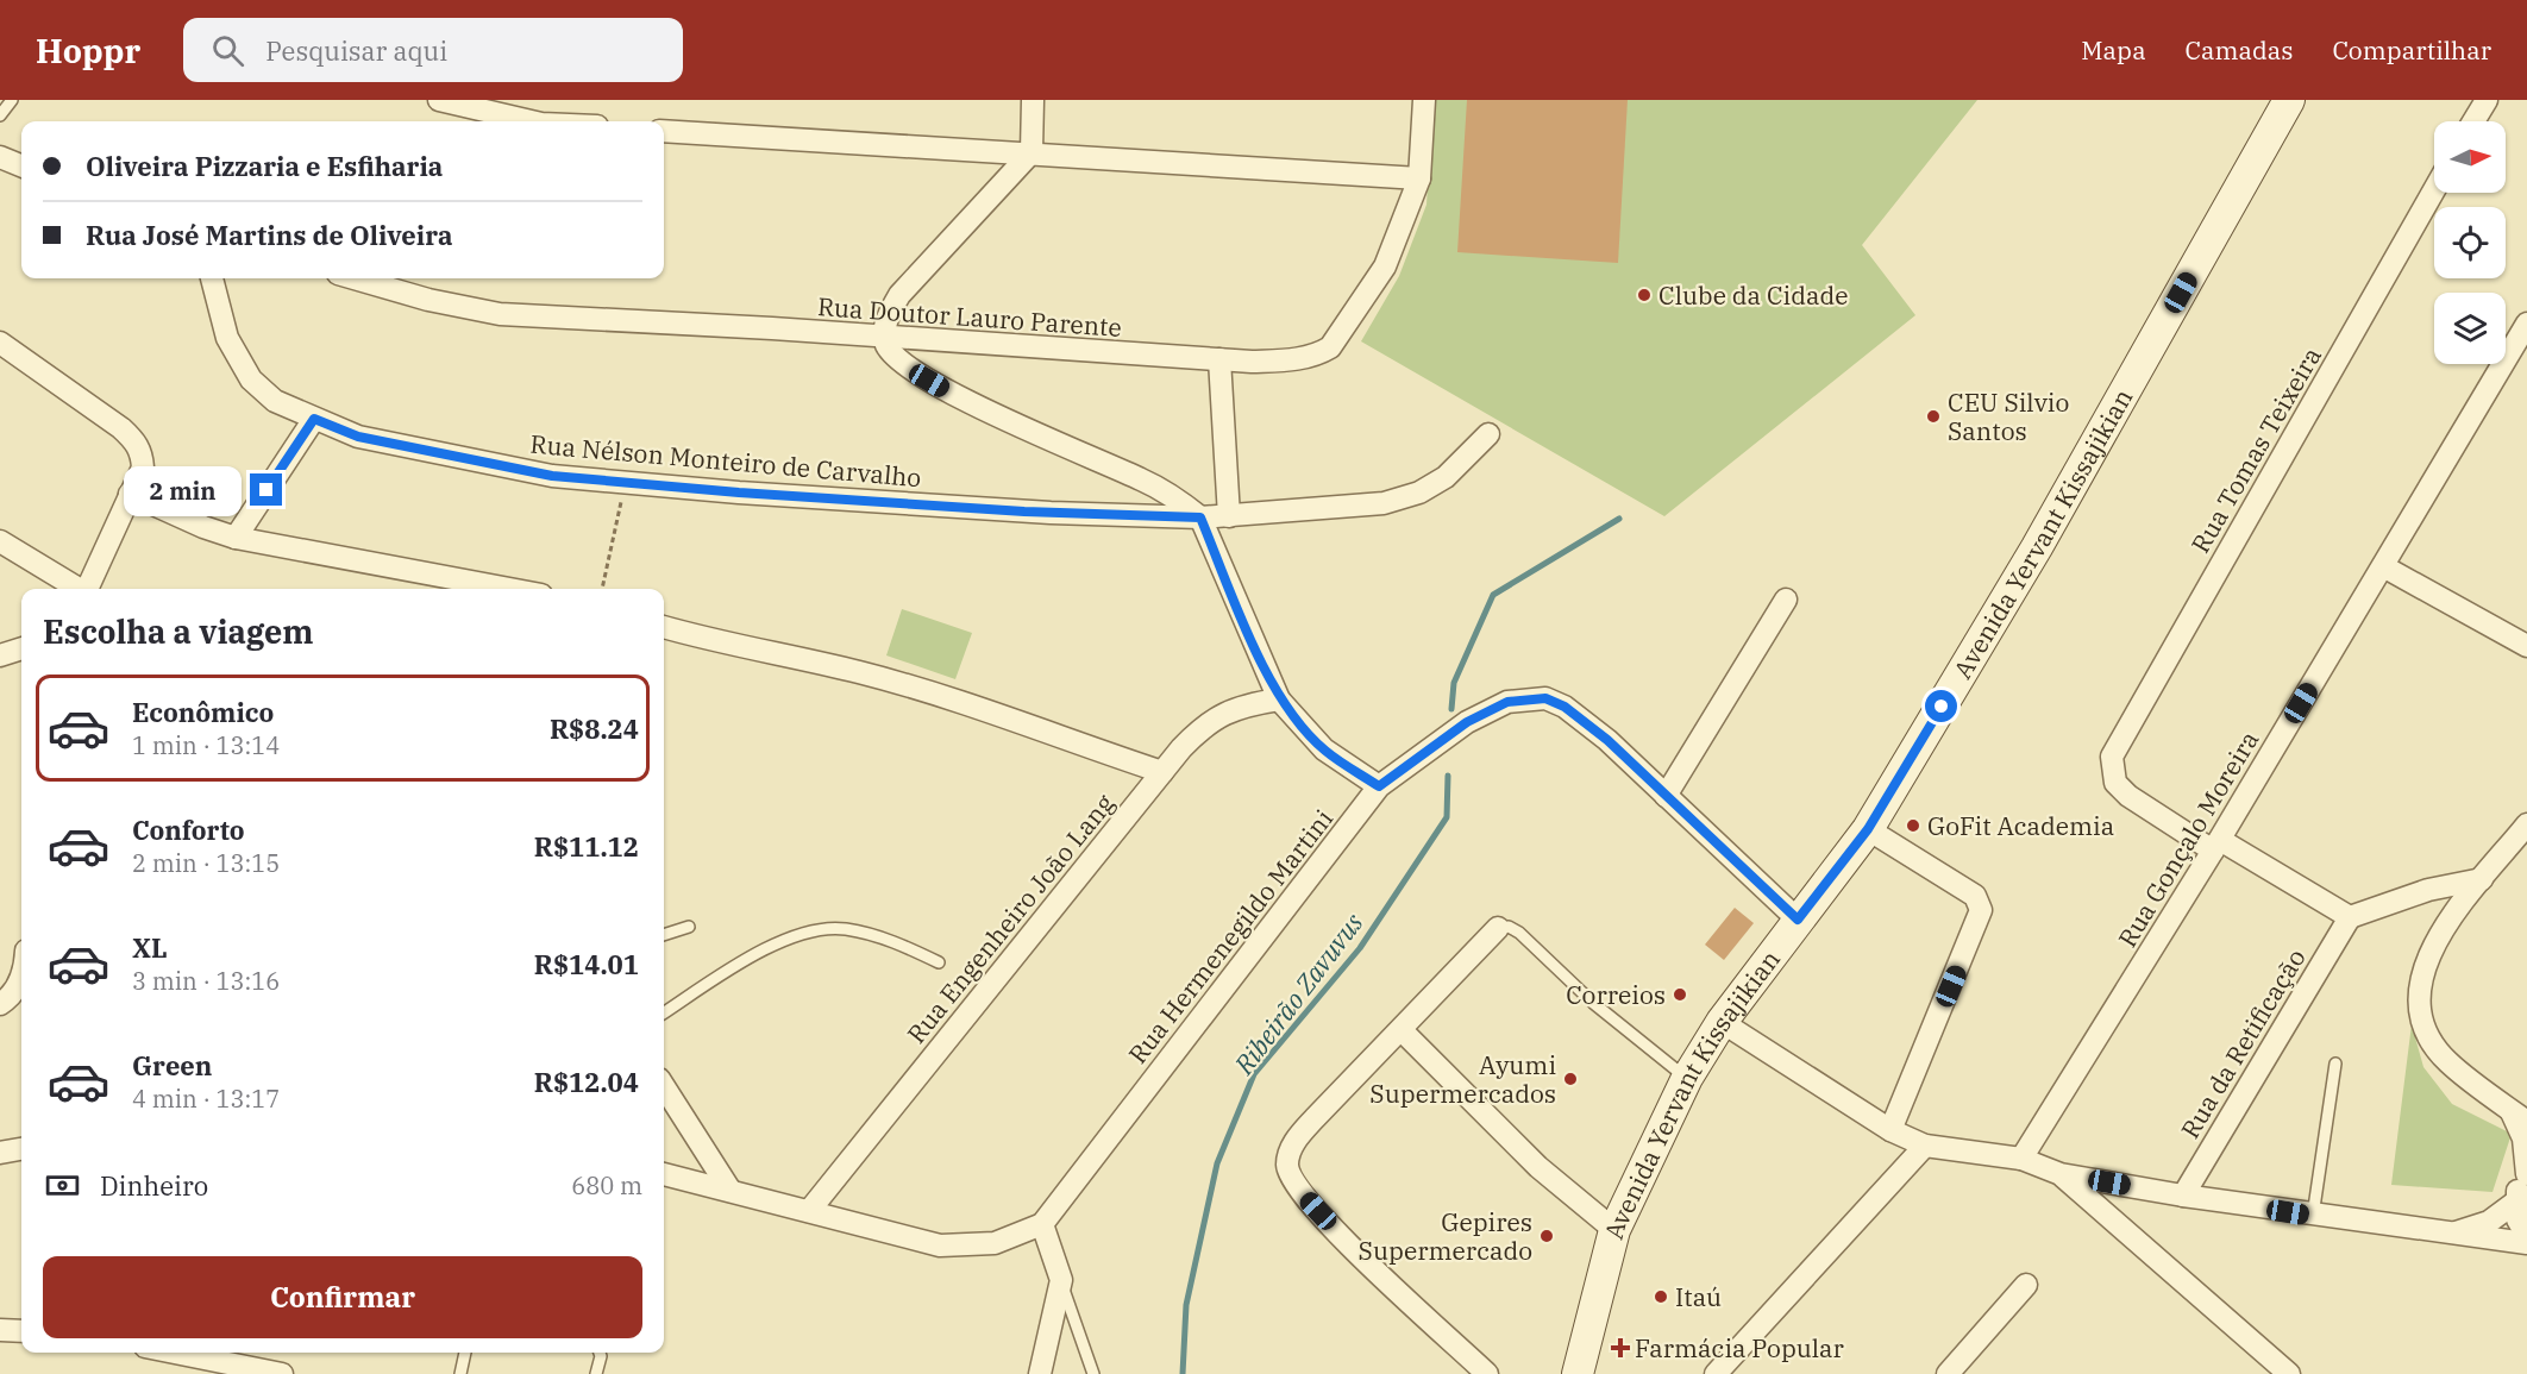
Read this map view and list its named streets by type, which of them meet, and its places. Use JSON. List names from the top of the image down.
{
  "streets": {
    "main road": ["Avenida Yervant Kissajikian"],
    "street": [
      "Rua Doutor Lauro Parente",
      "Rua Tomas Teixeira",
      "Rua Nélson Monteiro de Carvalho",
      "Rua Gonçalo Moreira",
      "Rua Engenheiro João Lang",
      "Rua Hermenegildo Martini",
      "Rua da Retificação"
    ]
  },
  "crossings": [
    ["Rua Tomas Teixeira", "Rua Gonçalo Moreira"],
    ["Avenida Yervant Kissajikian", "Rua Hermenegildo Martini"]
  ],
  "water": ["Ribeirão Zavuvus"],
  "places": {
    "other": [
      "Clube da Cidade",
      "CEU Silvio Santos",
      "GoFit Academia",
      "Correios",
      "Ayumi Supermercados",
      "Gepires Supermercado",
      "Itaú"
    ],
    "health": ["Farmácia Popular"]
  },
  "north": "right",
  "page": {
    "header": "Hoppr",
    "search": "Pesquisar aqui",
    "nav": ["Mapa", "Camadas", "Compartilhar"],
    "banner": ["Oliveira Pizzaria e Esfiharia", "Rua José Martins de Oliveira"],
    "bubble": "2 min",
    "heading": "Escolha a viagem",
    "list": [
      {
        "name": "Econômico",
        "note": "1 min · 13:14",
        "value": "R$8.24"
      },
      {
        "name": "Conforto",
        "note": "2 min · 13:15",
        "value": "R$11.12"
      },
      {
        "name": "XL",
        "note": "3 min · 13:16",
        "value": "R$14.01"
      },
      {
        "name": "Green",
        "note": "4 min · 13:17",
        "value": "R$12.04"
      }
    ],
    "pay": ["Dinheiro", "680 m"],
    "buttons": "Confirmar"
  }
}
